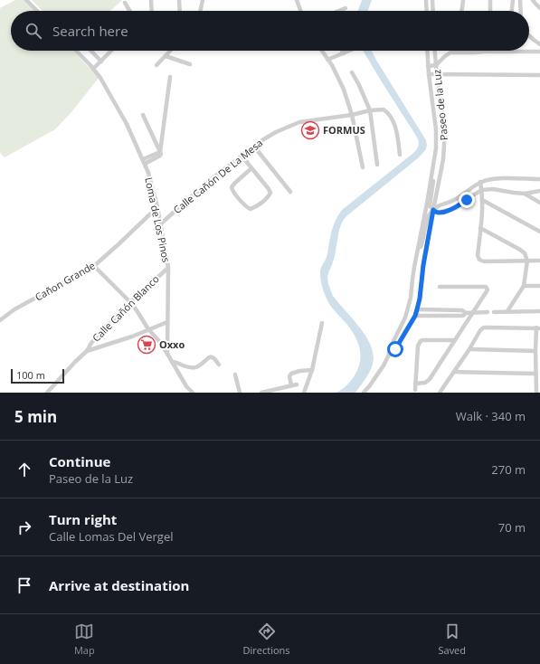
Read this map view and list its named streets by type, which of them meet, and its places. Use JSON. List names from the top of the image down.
{
  "streets": {
    "street": [
      "Paseo de la Luz",
      "Calle Cañón De La Mesa",
      "Loma de Los Pinos",
      "Cañon Grande",
      "Calle Cañón Blanco"
    ]
  },
  "crossings": [
    ["Calle Cañón De La Mesa", "Loma de Los Pinos"],
    ["Loma de Los Pinos", "Cañon Grande"],
    ["Loma de Los Pinos", "Calle Cañón Blanco"]
  ],
  "places": {
    "school or university": ["FORMUS"],
    "supermarket": ["Oxxo"]
  },
  "scale_bar": "100 m",
  "page": {
    "search": "Search here",
    "scale": "100 m",
    "heading": ["5 min", "Walk · 340 m"],
    "list": [
      ["Continue", "Paseo de la Luz", "270 m"],
      ["Turn right", "Calle Lomas Del Vergel", "70 m"],
      "Arrive at destination"
    ],
    "nav": ["Map", "Directions", "Saved"]
  }
}
